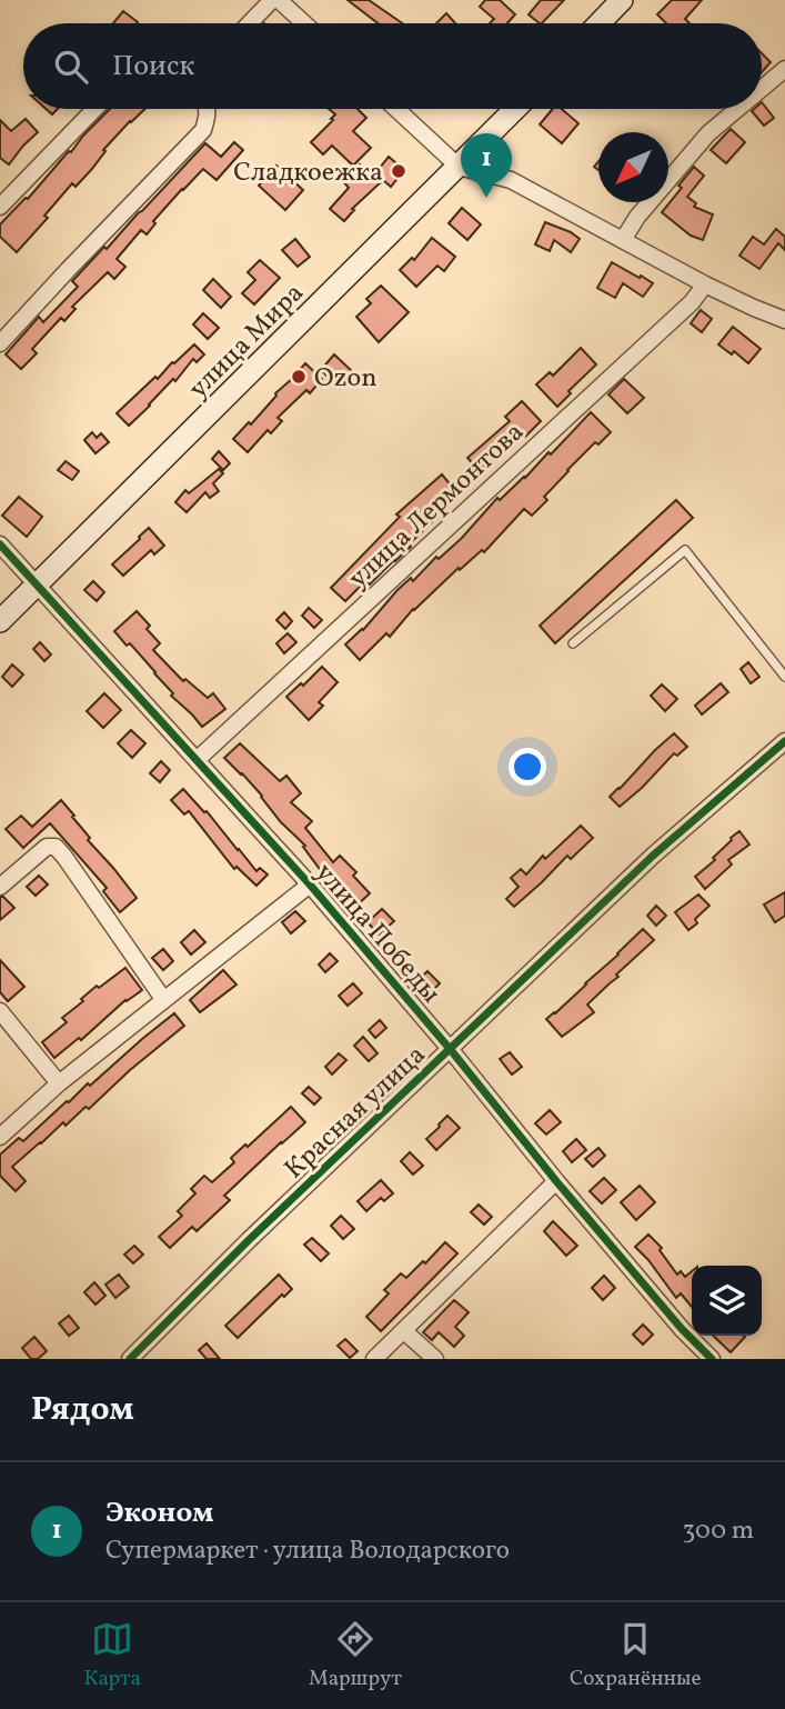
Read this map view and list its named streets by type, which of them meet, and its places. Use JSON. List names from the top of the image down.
{
  "streets": {
    "main road": ["улица Мира"],
    "street": ["улица Лермонтова", "улица Победы", "Красная улица"]
  },
  "crossings": [
    ["улица Мира", "улица Победы"],
    ["улица Лермонтова", "улица Победы"],
    ["улица Победы", "Красная улица"]
  ],
  "places": ["Сладкоежка", "Ozon"],
  "north": "bottom left",
  "page": {
    "search": "Поиск",
    "pins": "1",
    "heading": "Рядом",
    "list": [
      {
        "mark": "1",
        "name": "Эконом",
        "note": "Супермаркет · улица Володарского",
        "value": "300 m"
      }
    ],
    "nav": ["Карта", "Маршрут", "Сохранённые"]
  }
}
